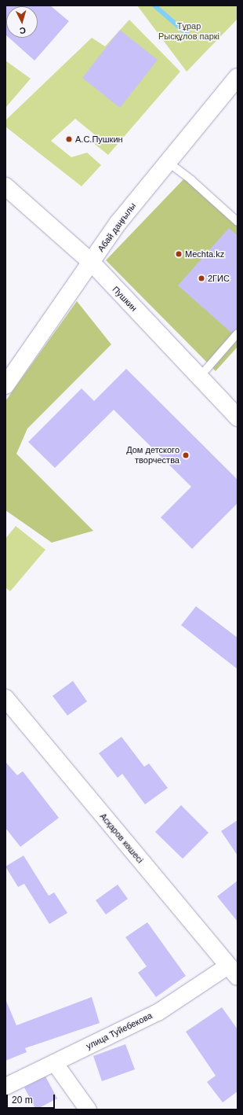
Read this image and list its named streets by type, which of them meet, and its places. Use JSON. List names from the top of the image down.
{
  "streets": {
    "main road": ["Абай даңғылы", "Пушкин", "Асқаров көшесі"],
    "street": ["улица Туйебекова"]
  },
  "crossings": [
    ["Абай даңғылы", "Пушкин"],
    ["Асқаров көшесі", "улица Туйебекова"]
  ],
  "parks": ["Тұрар Рысқұлов паркі"],
  "places": [
    "А.С.Пушкин",
    "Mechta.kz",
    "2ГИС",
    "Дом детского творчества"
  ],
  "scale_bar": "20 m",
  "north": "bottom"
}
